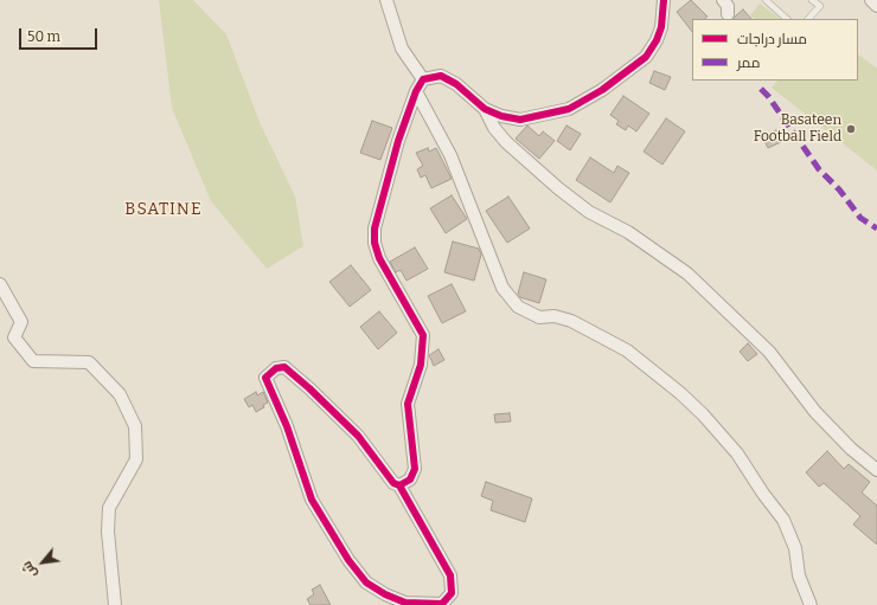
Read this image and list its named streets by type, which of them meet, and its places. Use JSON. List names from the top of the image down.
{
  "districts": ["BSATINE"],
  "places": ["Basateen Football Field"],
  "legend": ["مسار دراجات", "ممر"],
  "scale_bar": "50 m",
  "north": "bottom left"
}
